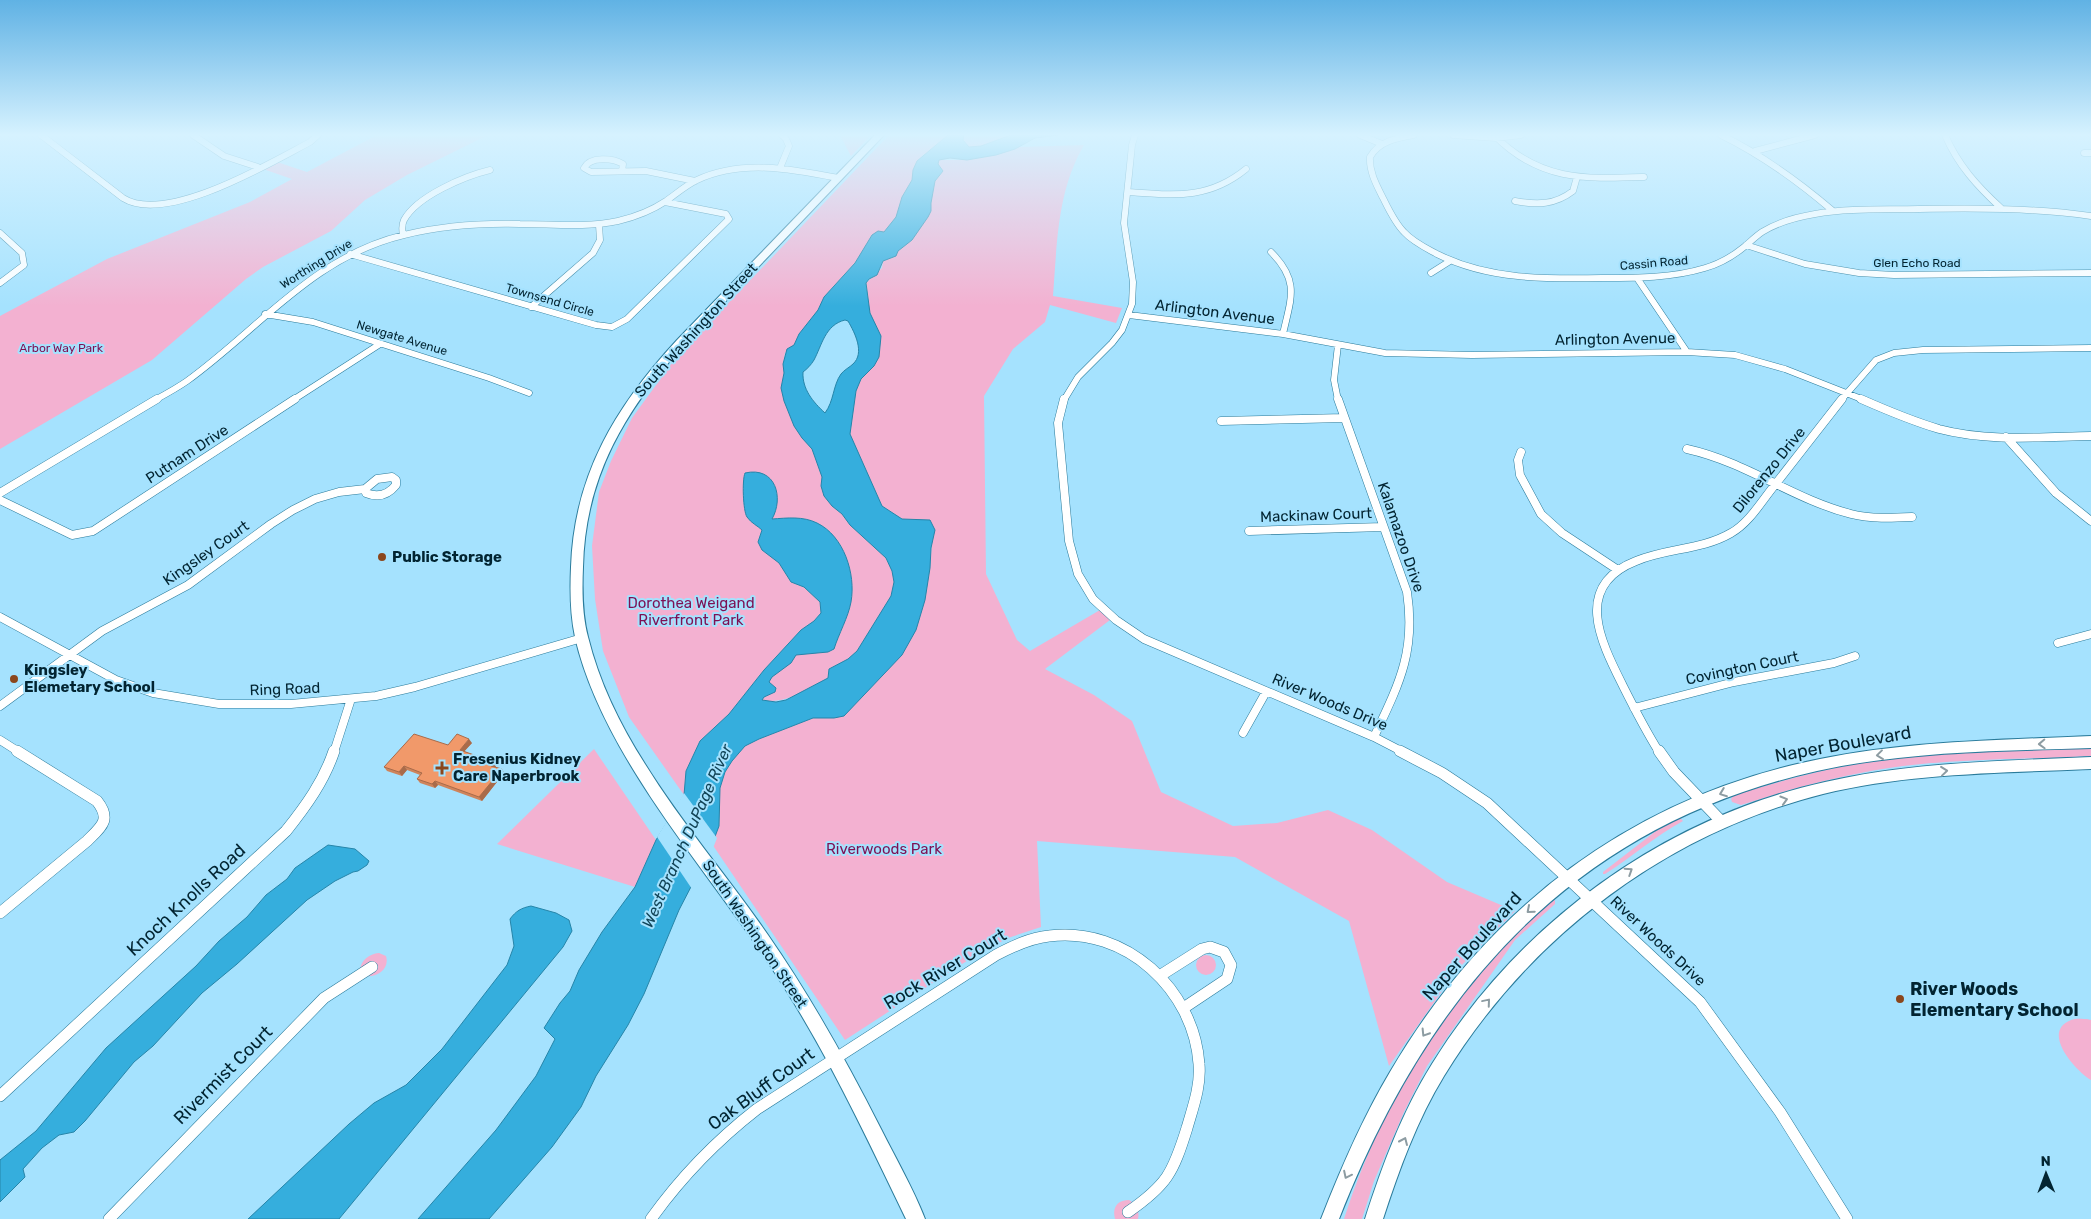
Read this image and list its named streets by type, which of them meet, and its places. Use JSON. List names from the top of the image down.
{
  "streets": {
    "main road": ["South Washington Street", "Naper Boulevard"],
    "street": [
      "Cassin Road",
      "Glen Echo Road",
      "Worthing Drive",
      "Townsend Circle",
      "Arlington Avenue",
      "Newgate Avenue",
      "Putnam Drive",
      "Dilorenzo Drive",
      "Mackinaw Court",
      "Kalamazoo Drive",
      "Kingsley Court",
      "Covington Court",
      "Ring Road",
      "River Woods Drive",
      "Knoch Knolls Road",
      "Rock River Court",
      "Rivermist Court",
      "Oak Bluff Court"
    ]
  },
  "crossings": [
    ["Cassin Road", "Glen Echo Road"],
    ["Worthing Drive", "Townsend Circle"],
    ["Worthing Drive", "Newgate Avenue"],
    ["Arlington Avenue", "Dilorenzo Drive"],
    ["Arlington Avenue", "Kalamazoo Drive"],
    ["Arlington Avenue", "River Woods Drive"],
    ["South Washington Street", "Ring Road"],
    ["South Washington Street", "Rock River Court"],
    ["South Washington Street", "Oak Bluff Court"],
    ["Newgate Avenue", "Putnam Drive"],
    ["Dilorenzo Drive", "Covington Court"],
    ["Dilorenzo Drive", "Naper Boulevard"],
    ["Mackinaw Court", "Kalamazoo Drive"],
    ["Kalamazoo Drive", "River Woods Drive"],
    ["Kingsley Court", "Ring Road"],
    ["Ring Road", "Knoch Knolls Road"],
    ["River Woods Drive", "Naper Boulevard"],
    ["Rock River Court", "Oak Bluff Court"]
  ],
  "water": ["West Branch DuPage River"],
  "parks": ["Arbor Way Park", "Dorothea Weigand Riverfront Park", "Riverwoods Park"],
  "places": {
    "other": ["Public Storage", "Kingsley Elemetary School", "River Woods Elementary School"],
    "health": ["Fresenius Kidney Care Naperbrook"]
  },
  "north": "top"
}
